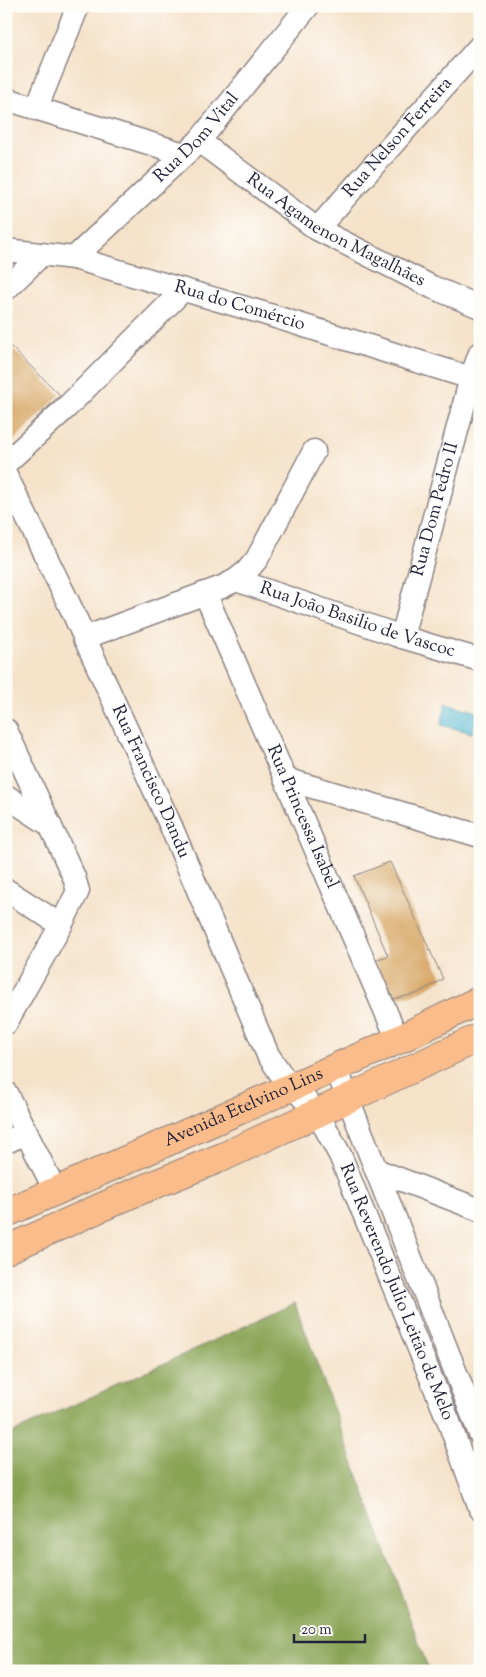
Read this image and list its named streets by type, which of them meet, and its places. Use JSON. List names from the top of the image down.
{
  "streets": {
    "main road": ["Avenida Etelvino Lins"],
    "street": [
      "Rua Dom Vital",
      "Rua Nelson Ferreira",
      "Rua Agamenon Magalhães",
      "Rua do Comércio",
      "Rua Dom Pedro II",
      "Rua João Basilio de Vascoc",
      "Rua Francisco Dandu",
      "Rua Princessa Isabel",
      "Rua Reverendo Julio Leitão de Melo"
    ]
  },
  "crossings": [
    ["Rua Dom Vital", "Rua Agamenon Magalhães"],
    ["Rua Dom Vital", "Rua do Comércio"],
    ["Rua Nelson Ferreira", "Rua Agamenon Magalhães"],
    ["Rua do Comércio", "Rua Dom Pedro II"],
    ["Rua Dom Pedro II", "Rua João Basilio de Vascoc"],
    ["Rua Francisco Dandu", "Avenida Etelvino Lins"],
    ["Rua Francisco Dandu", "Rua Reverendo Julio Leitão de Melo"],
    ["Rua Princessa Isabel", "Avenida Etelvino Lins"],
    ["Avenida Etelvino Lins", "Rua Reverendo Julio Leitão de Melo"]
  ],
  "scale_bar": "20 m"
}
